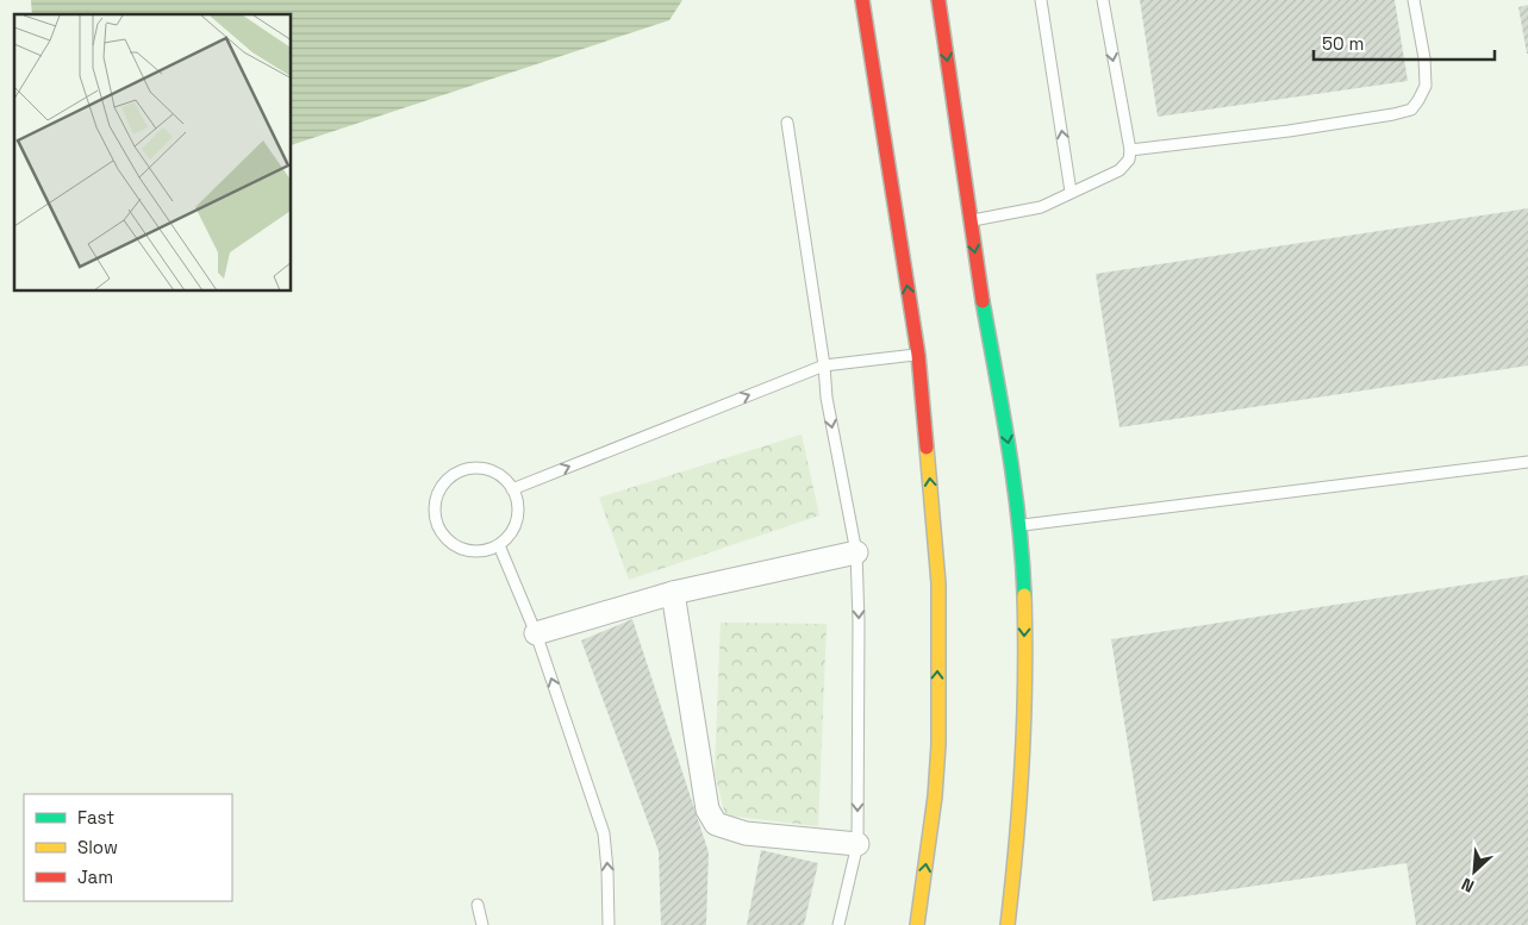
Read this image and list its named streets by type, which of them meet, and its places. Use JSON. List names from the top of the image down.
{
  "legend": ["Fast", "Slow", "Jam"],
  "scale_bar": "50 m",
  "north": "bottom left"
}
